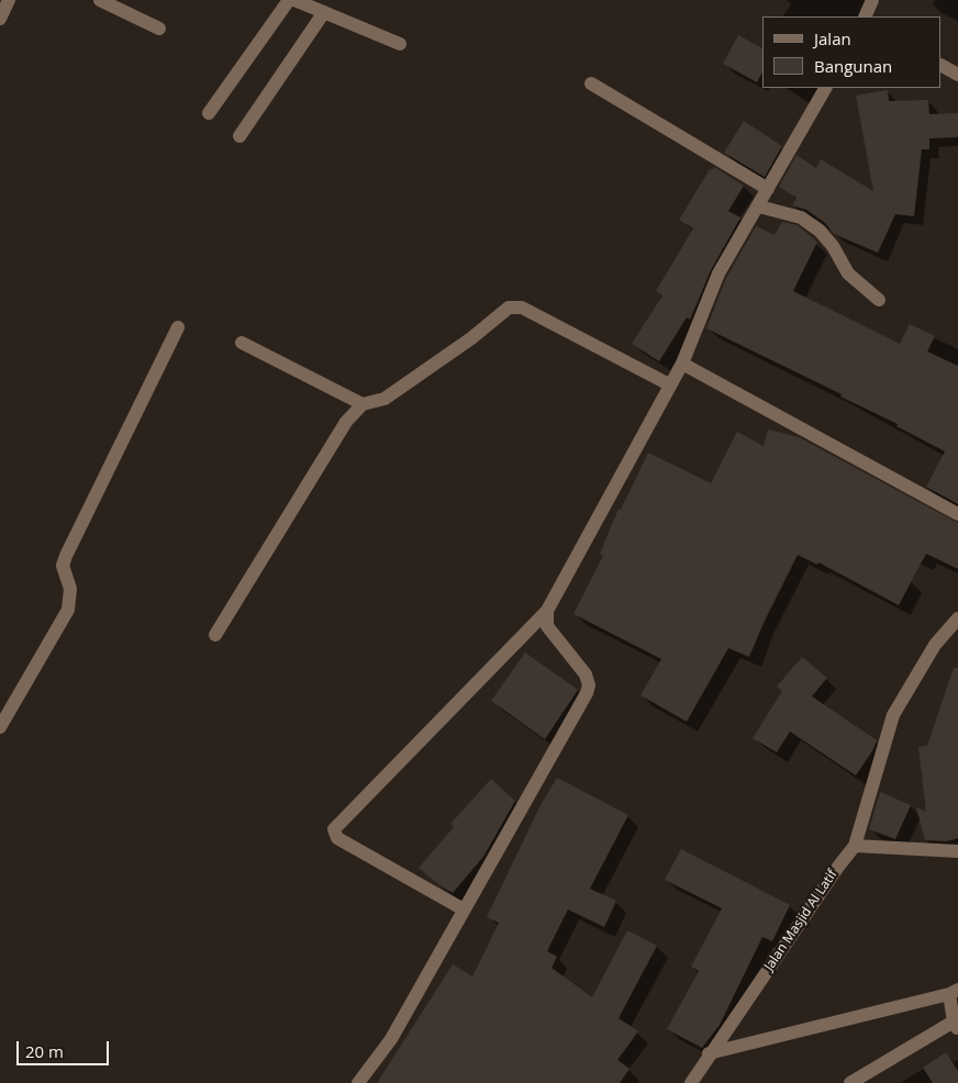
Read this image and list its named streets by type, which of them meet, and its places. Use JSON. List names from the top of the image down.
{
  "streets": {
    "street": ["Jalan Masjid Al Latif"]
  },
  "legend": ["Jalan", "Bangunan"],
  "scale_bar": "20 m"
}
